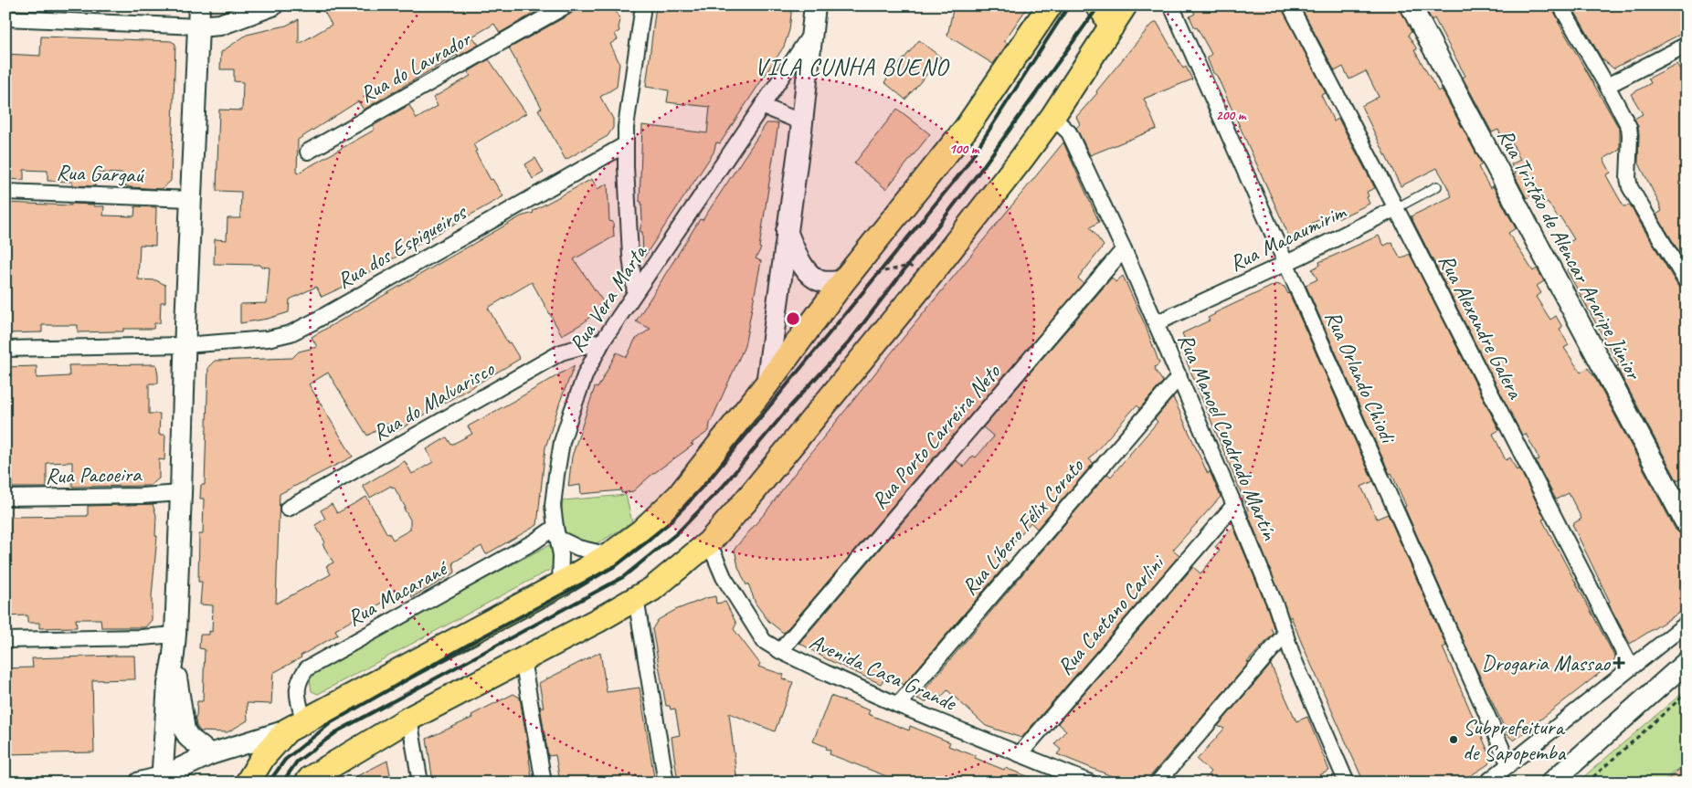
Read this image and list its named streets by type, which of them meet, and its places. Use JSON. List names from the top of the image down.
{
  "streets": {
    "street": [
      "Rua do Lavrador",
      "Rua Gargaú",
      "Rua Macaumirim",
      "Rua dos Espigueiros",
      "Rua Tristão de Alencar Araripe Júnior",
      "Rua Vera Marta",
      "Rua Alexandre Galera",
      "Rua Orlando Chiodi",
      "Rua do Malvarisco",
      "Rua Porto Carreira Neto",
      "Rua Manoel Cuadrado Martín",
      "Rua Pacoeira",
      "Rua Líbero Félix Corato",
      "Rua Macarané",
      "Rua Caetano Carlini",
      "Avenida Casa Grande"
    ]
  },
  "crossings": [
    ["Rua Macaumirim", "Rua Alexandre Galera"],
    ["Rua Macaumirim", "Rua Orlando Chiodi"],
    ["Rua Macaumirim", "Rua Manoel Cuadrado Martín"],
    ["Rua Vera Marta", "Rua do Malvarisco"],
    ["Rua Vera Marta", "Rua Macarané"],
    ["Rua Porto Carreira Neto", "Rua Manoel Cuadrado Martín"],
    ["Rua Porto Carreira Neto", "Avenida Casa Grande"],
    ["Rua Manoel Cuadrado Martín", "Rua Líbero Félix Corato"],
    ["Rua Manoel Cuadrado Martín", "Rua Caetano Carlini"],
    ["Rua Líbero Félix Corato", "Avenida Casa Grande"],
    ["Rua Caetano Carlini", "Avenida Casa Grande"]
  ],
  "districts": ["VILA CUNHA BUENO"],
  "places": {
    "health": ["Drogaria Massao"],
    "other": ["Subprefeitura de Sapopemba"]
  },
  "rings": ["200 m", "100 m"]
}
